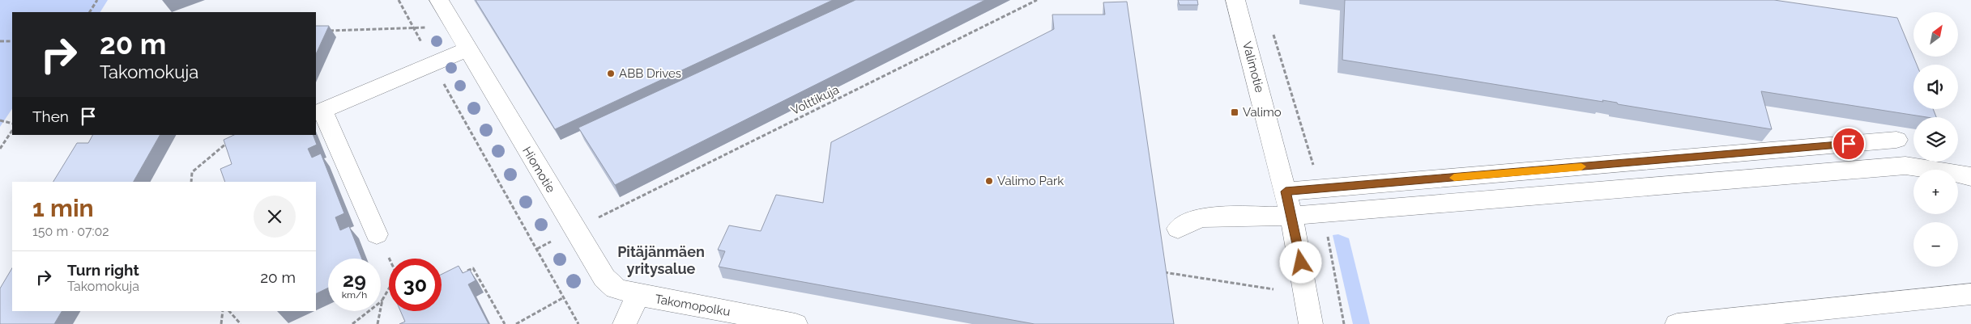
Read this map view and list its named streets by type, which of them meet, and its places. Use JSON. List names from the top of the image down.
{
  "streets": {
    "street": ["Valimotie", "Hiomotie", "Takomopolku"],
    "path": ["Volttikuja"]
  },
  "crossings": [
    ["Hiomotie", "Takomopolku"]
  ],
  "districts": ["Pitäjänmäen yritysalue"],
  "places": {
    "other": ["ABB Drives", "Valimo Park"],
    "transit": ["Valimo"]
  },
  "north": "top right",
  "page": {
    "map_buttons": ["+", "−"],
    "turn": ["20 m", "Takomokuja"],
    "then": "Then",
    "heading": ["1 min", "150 m · 07:02"],
    "list": [
      {
        "name": "Turn right",
        "note": "Takomokuja",
        "value": "20 m"
      }
    ],
    "speed": "29 km/h",
    "limit": "30"
  }
}
